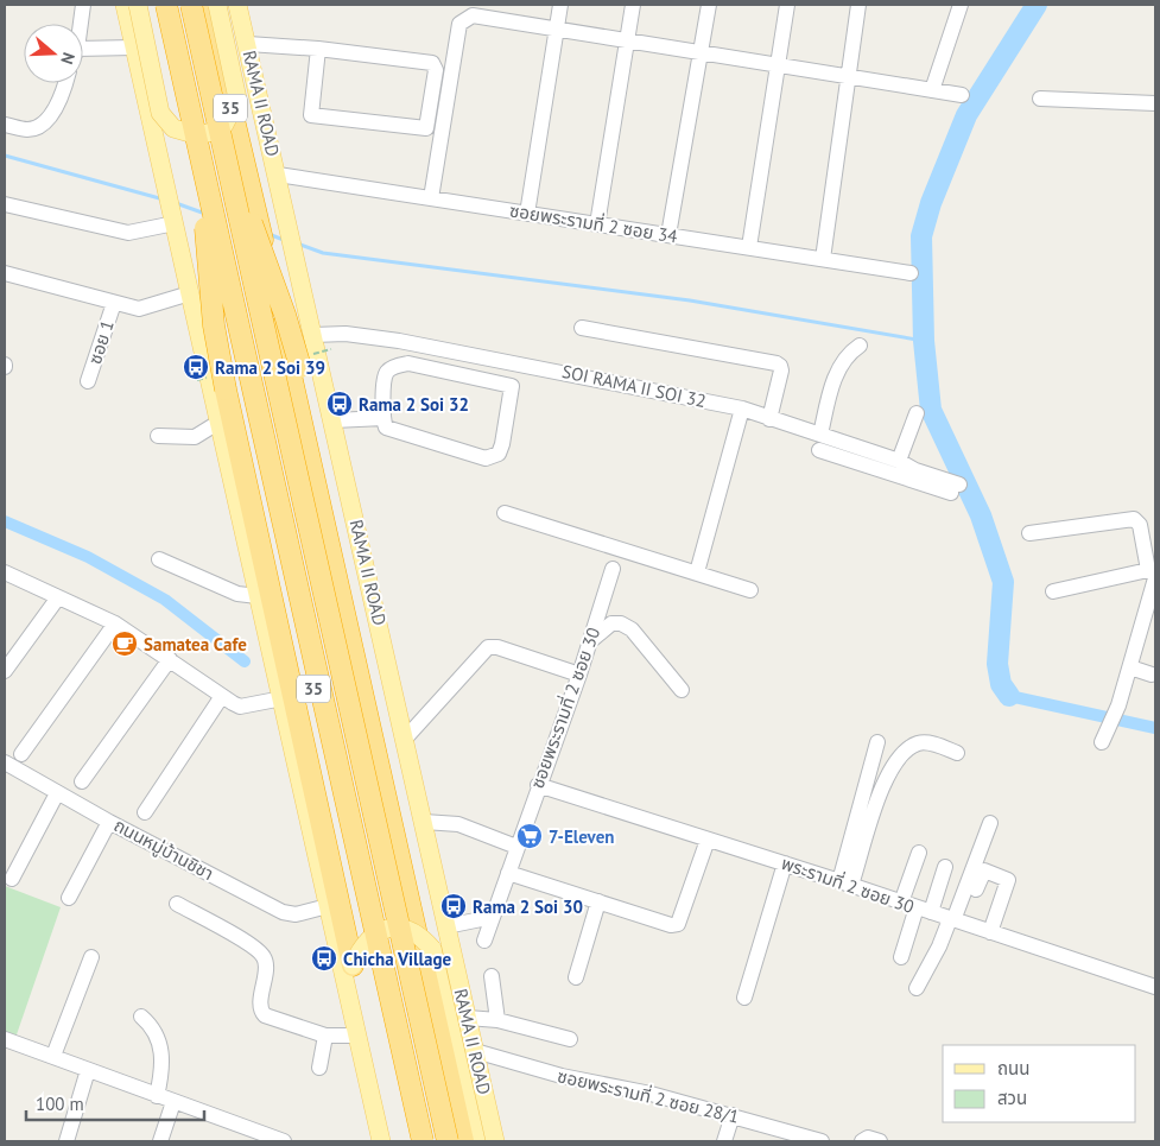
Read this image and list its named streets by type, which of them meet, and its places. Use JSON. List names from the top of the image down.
{
  "streets": {
    "highway": ["RAMA II ROAD", "35"],
    "street": [
      "ซอยพระรามที่ 2 ซอย 34",
      "ซอย 1",
      "SOI RAMA II SOI 32",
      "ซอยพระรามที่ 2 ซอย 30",
      "ถนนหมู่บ้านชิชา",
      "พระรามที่ 2 ซอย 30",
      "ซอยพระรามที่ 2 ซอย 28/1"
    ]
  },
  "crossings": [
    ["RAMA II ROAD", "ซอยพระรามที่ 2 ซอย 34"],
    ["RAMA II ROAD", "SOI RAMA II SOI 32"],
    ["RAMA II ROAD", "ซอยพระรามที่ 2 ซอย 28/1"],
    ["35", "ถนนหมู่บ้านชิชา"],
    ["ซอยพระรามที่ 2 ซอย 30", "พระรามที่ 2 ซอย 30"]
  ],
  "places": {
    "bus stop": [
      "Rama 2 Soi 39",
      "Rama 2 Soi 32",
      "Rama 2 Soi 30",
      "Chicha Village"
    ],
    "cafe": ["Samatea Cafe"],
    "supermarket": ["7-Eleven"]
  },
  "legend": ["ถนน", "สวน"],
  "scale_bar": "100 m",
  "north": "right"
}
